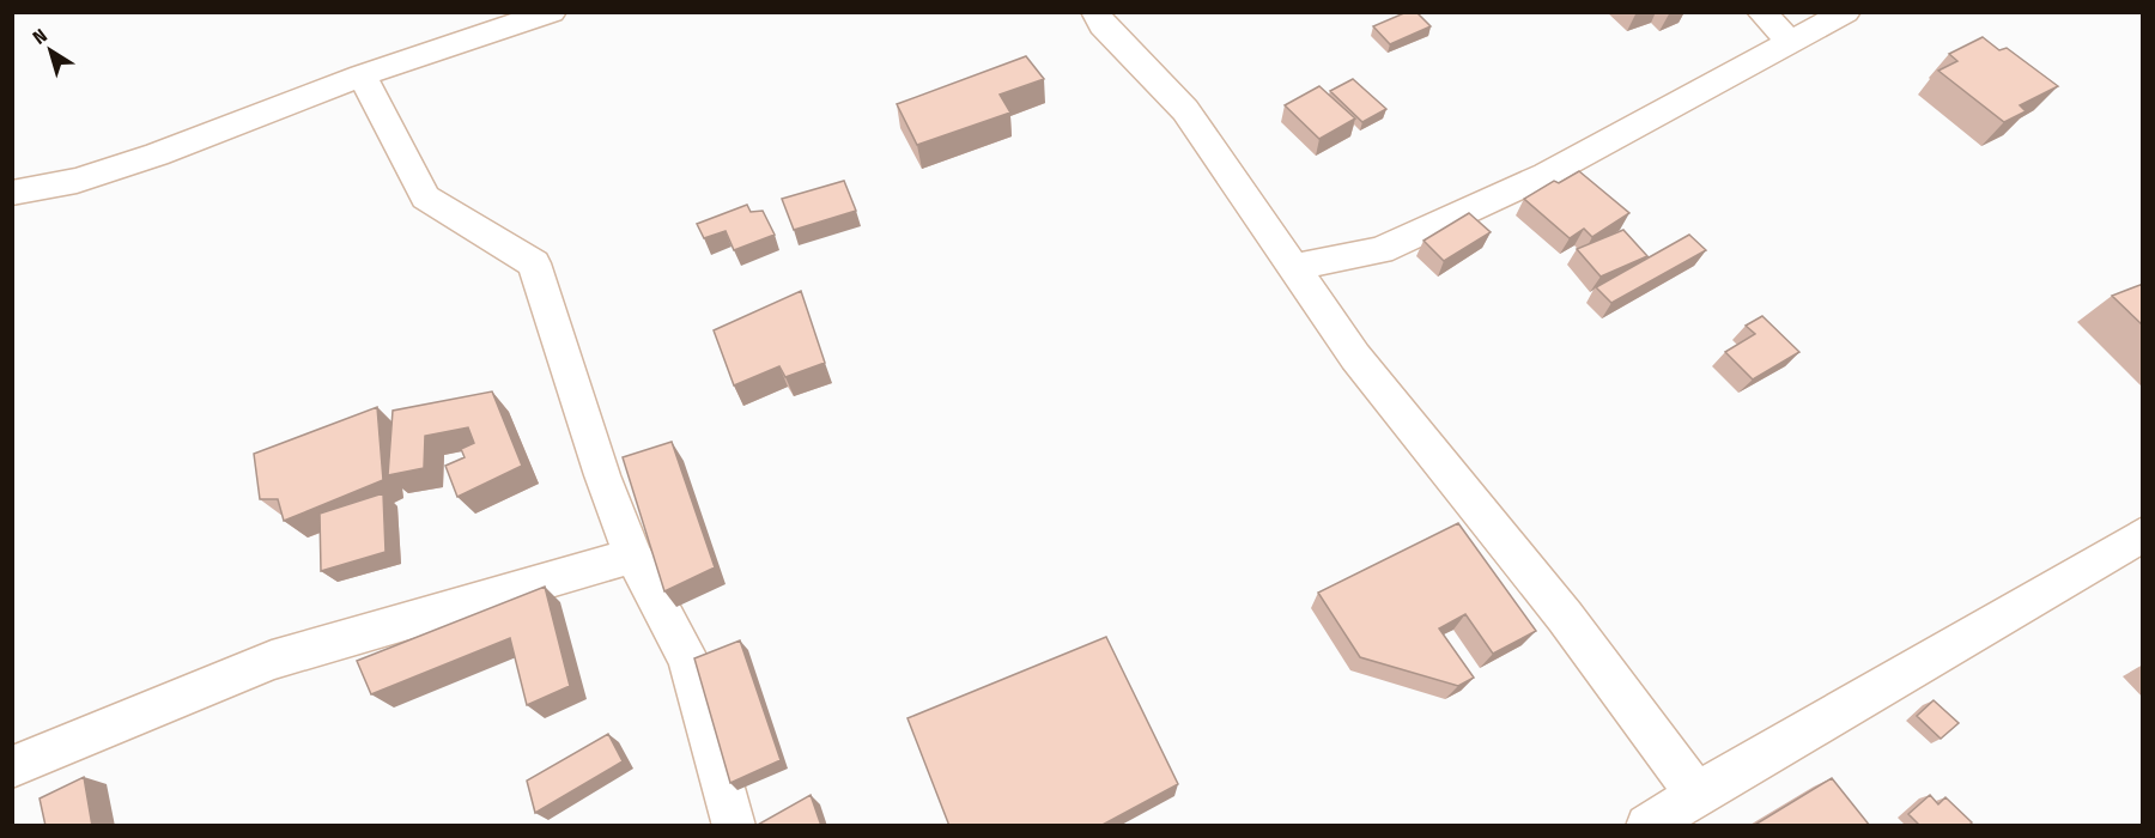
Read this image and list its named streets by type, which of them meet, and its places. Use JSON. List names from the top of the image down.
{
  "north": "top left"
}
